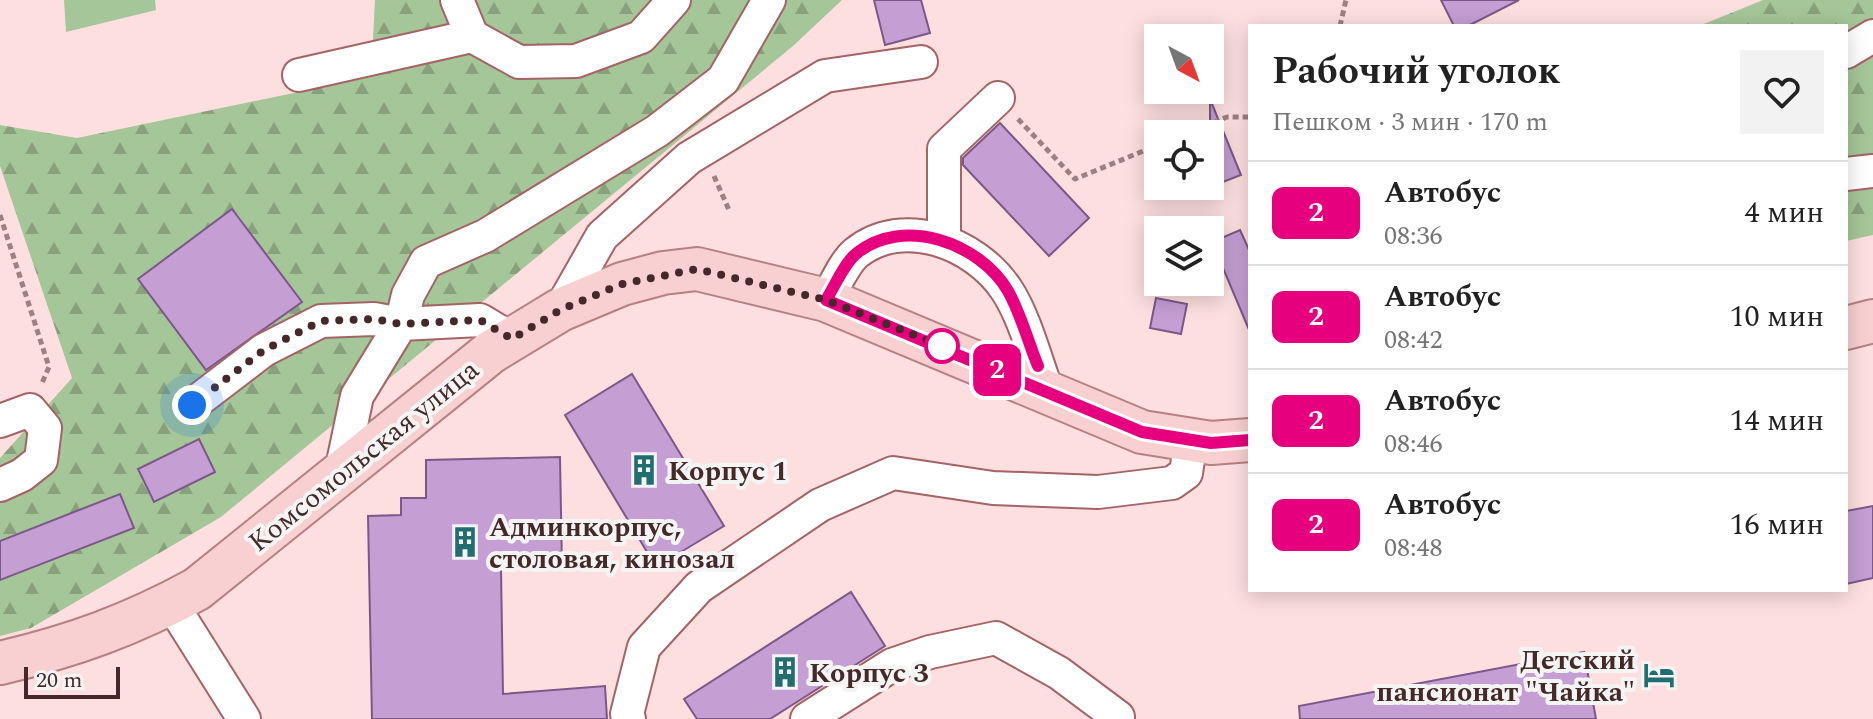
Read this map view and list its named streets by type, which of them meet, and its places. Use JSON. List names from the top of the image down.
{
  "streets": {
    "main road": ["Комсомольская улица"]
  },
  "places": {
    "building": ["Корпус 1", "Админкорпус, столовая, кинозал", "Корпус 3"],
    "hotel": ["Детский пансионат \"Чайка\""]
  },
  "lines": ["bus line 2"],
  "scale_bar": "20 m",
  "north": "bottom right",
  "page": {
    "on_map": "2",
    "heading": ["Рабочий уголок", "Пешком · 3 мин · 170 m"],
    "list": [
      {
        "mark": "2",
        "name": "Автобус",
        "note": "08:36",
        "value": "4 мин"
      },
      {
        "mark": "2",
        "name": "Автобус",
        "note": "08:42",
        "value": "10 мин"
      },
      {
        "mark": "2",
        "name": "Автобус",
        "note": "08:46",
        "value": "14 мин"
      },
      {
        "mark": "2",
        "name": "Автобус",
        "note": "08:48",
        "value": "16 мин"
      }
    ],
    "scale": "20 m"
  }
}
